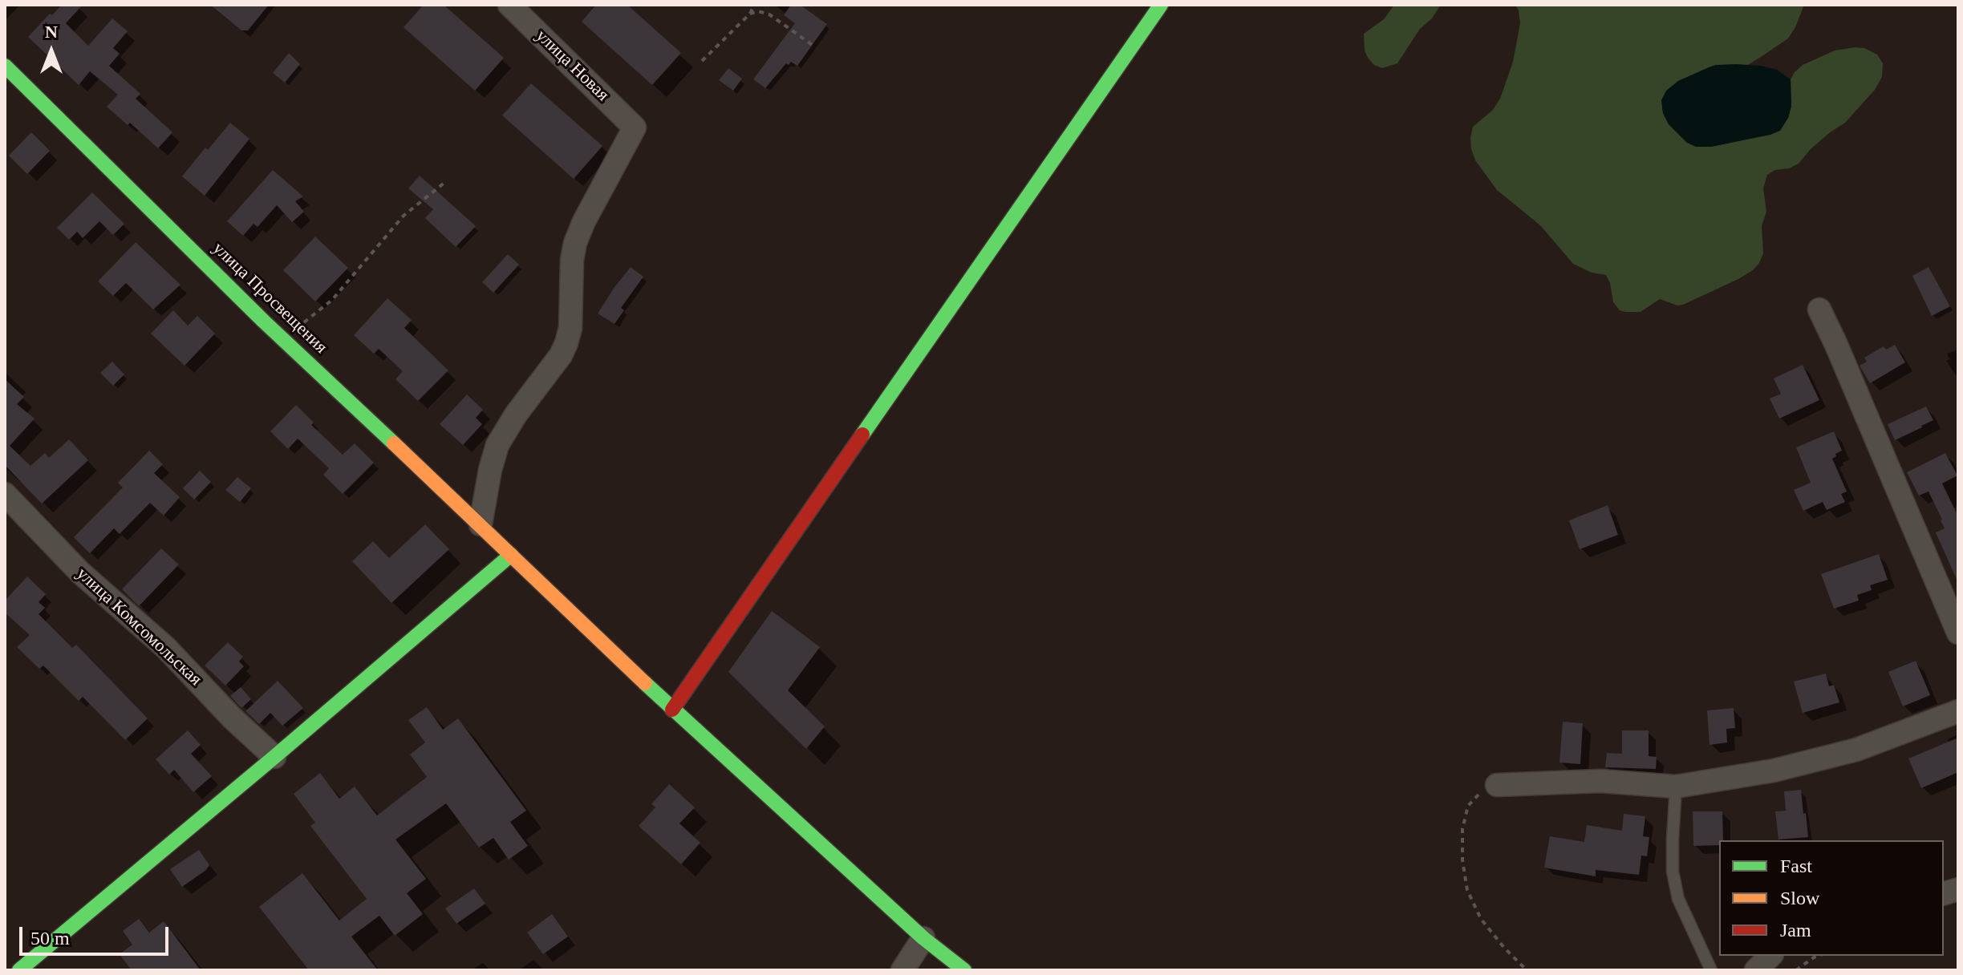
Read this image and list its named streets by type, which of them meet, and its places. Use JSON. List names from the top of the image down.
{
  "streets": {
    "street": ["улица Новая", "улица Просвещения", "улица Комсомольская"]
  },
  "crossings": [
    ["улица Новая", "улица Просвещения"]
  ],
  "legend": ["Fast", "Slow", "Jam"],
  "scale_bar": "50 m",
  "north": "top"
}
